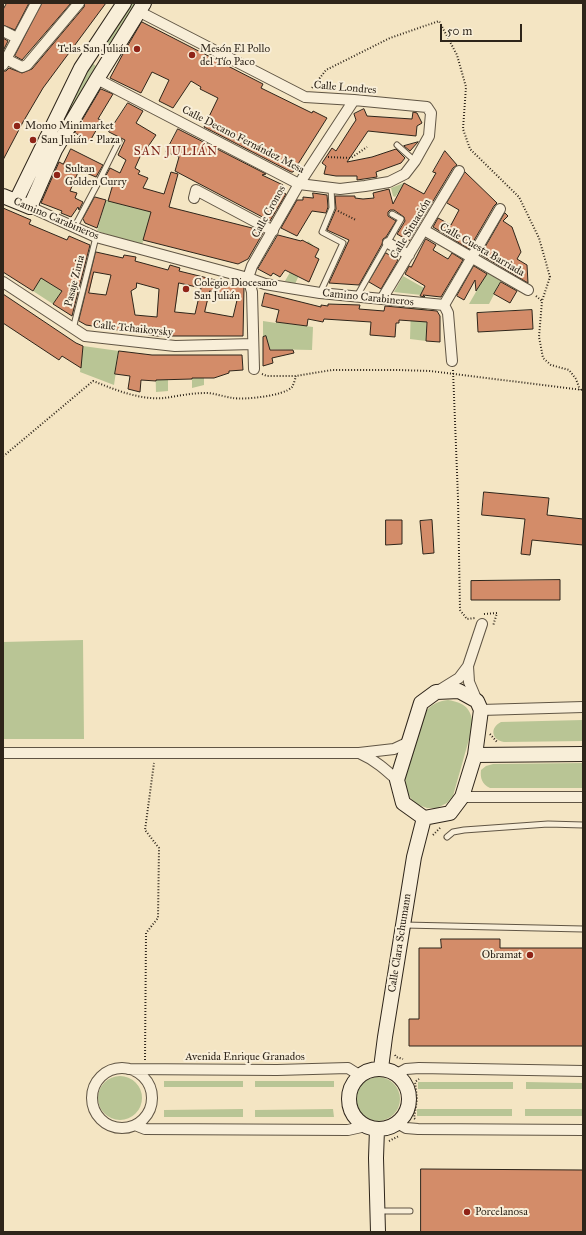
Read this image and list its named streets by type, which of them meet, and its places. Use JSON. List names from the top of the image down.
{
  "streets": {
    "main road": ["Camino Carabineros", "Calle Clara Schumann"],
    "street": [
      "Calle Londres",
      "Calle Decano Fernández Mesa",
      "Calle Cronos",
      "Calle Situación",
      "Calle Cuesta Barriada",
      "Calle Tchaikovsky",
      "Avenida Enrique Granados"
    ],
    "lane": ["Pasaje Zinia"]
  },
  "crossings": [
    ["Calle Londres", "Calle Decano Fernández Mesa"],
    ["Calle Londres", "Calle Cronos"],
    ["Calle Decano Fernández Mesa", "Calle Cronos"],
    ["Calle Cronos", "Camino Carabineros"],
    ["Camino Carabineros", "Calle Situación"],
    ["Camino Carabineros", "Pasaje Zinia"],
    ["Calle Situación", "Calle Cuesta Barriada"],
    ["Pasaje Zinia", "Calle Tchaikovsky"],
    ["Calle Clara Schumann", "Avenida Enrique Granados"]
  ],
  "districts": ["SAN JULIÁN"],
  "places": [
    "Telas San Julián",
    "Mesón El Pollo del Tío Paco",
    "Momo Minimarket",
    "San Julián - Plaza",
    "Sultan Golden Curry",
    "Colegio Diocesano San Julián",
    "Obramat",
    "Porcelanosa"
  ],
  "scale_bar": "50 m"
}
